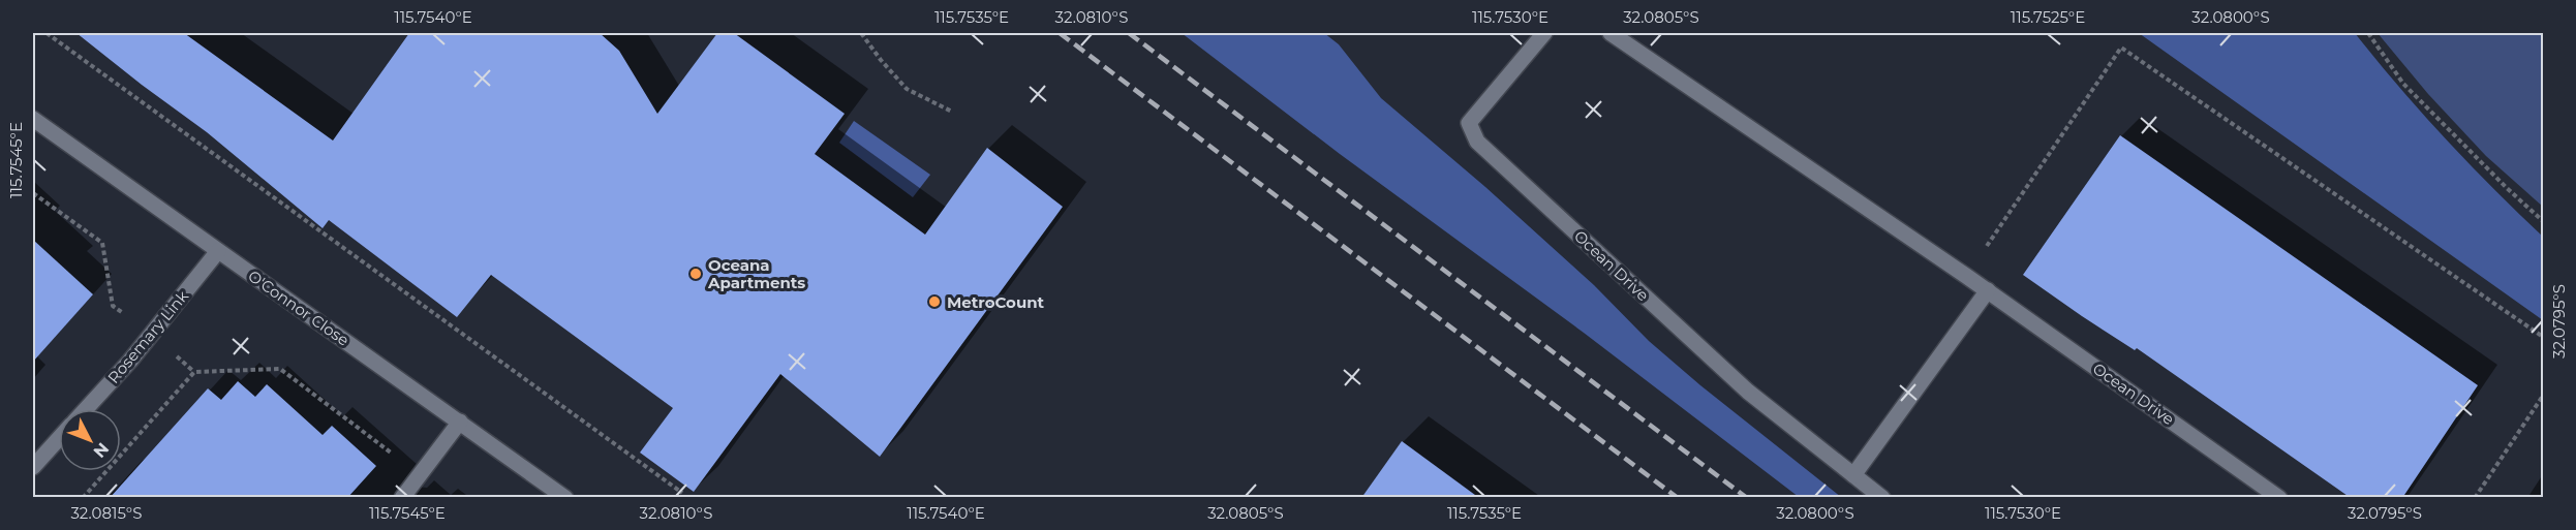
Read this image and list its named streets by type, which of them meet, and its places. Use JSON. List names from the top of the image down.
{
  "streets": {
    "street": ["Ocean Drive", "O'Connor Close", "Rosemary Link"]
  },
  "crossings": [
    ["O'Connor Close", "Rosemary Link"]
  ],
  "places": ["Oceana Apartments", "MetroCount"],
  "north": "bottom right",
  "coordinates": [
    "115.7540°E",
    "115.7535°E",
    "32.0810°S",
    "115.7530°E",
    "32.0805°S",
    "115.7525°E",
    "32.0800°S",
    "115.7545°E",
    "32.0795°S",
    "32.0815°S"
  ]
}
